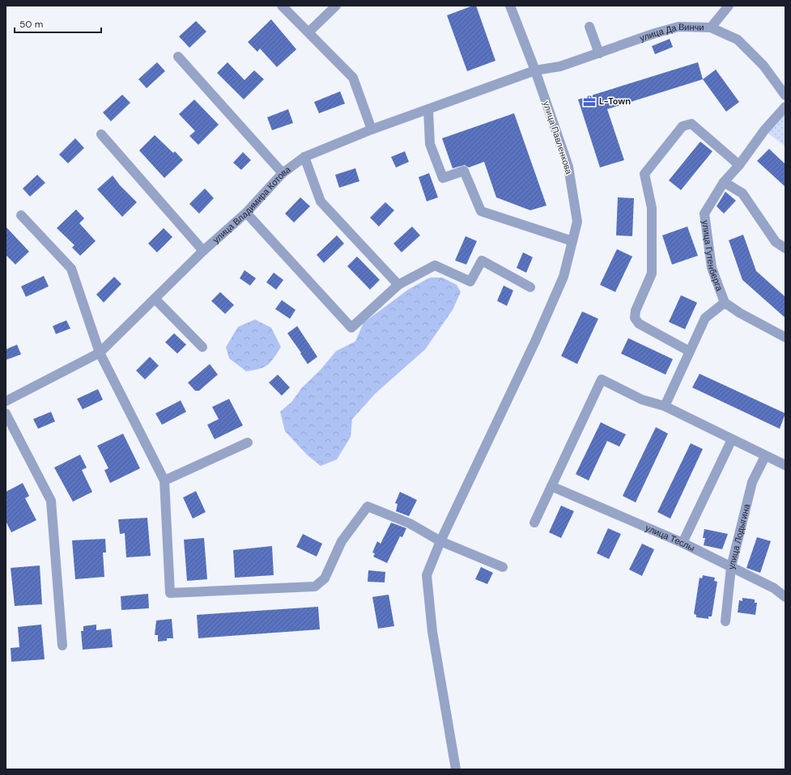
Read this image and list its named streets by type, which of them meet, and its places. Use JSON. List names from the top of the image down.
{
  "streets": {
    "street": [
      "улица Да Винчи",
      "улица Павленкова",
      "улица Владимира Котова",
      "улица Гутенберга",
      "улица Лодыгина",
      "улица Теслы"
    ]
  },
  "crossings": [
    ["улица Да Винчи", "улица Павленкова"],
    ["улица Да Винчи", "улица Владимира Котова"],
    ["улица Павленкова", "улица Владимира Котова"],
    ["улица Лодыгина", "улица Теслы"]
  ],
  "places": {
    "office": ["L-Town"]
  },
  "scale_bar": "50 m"
}
